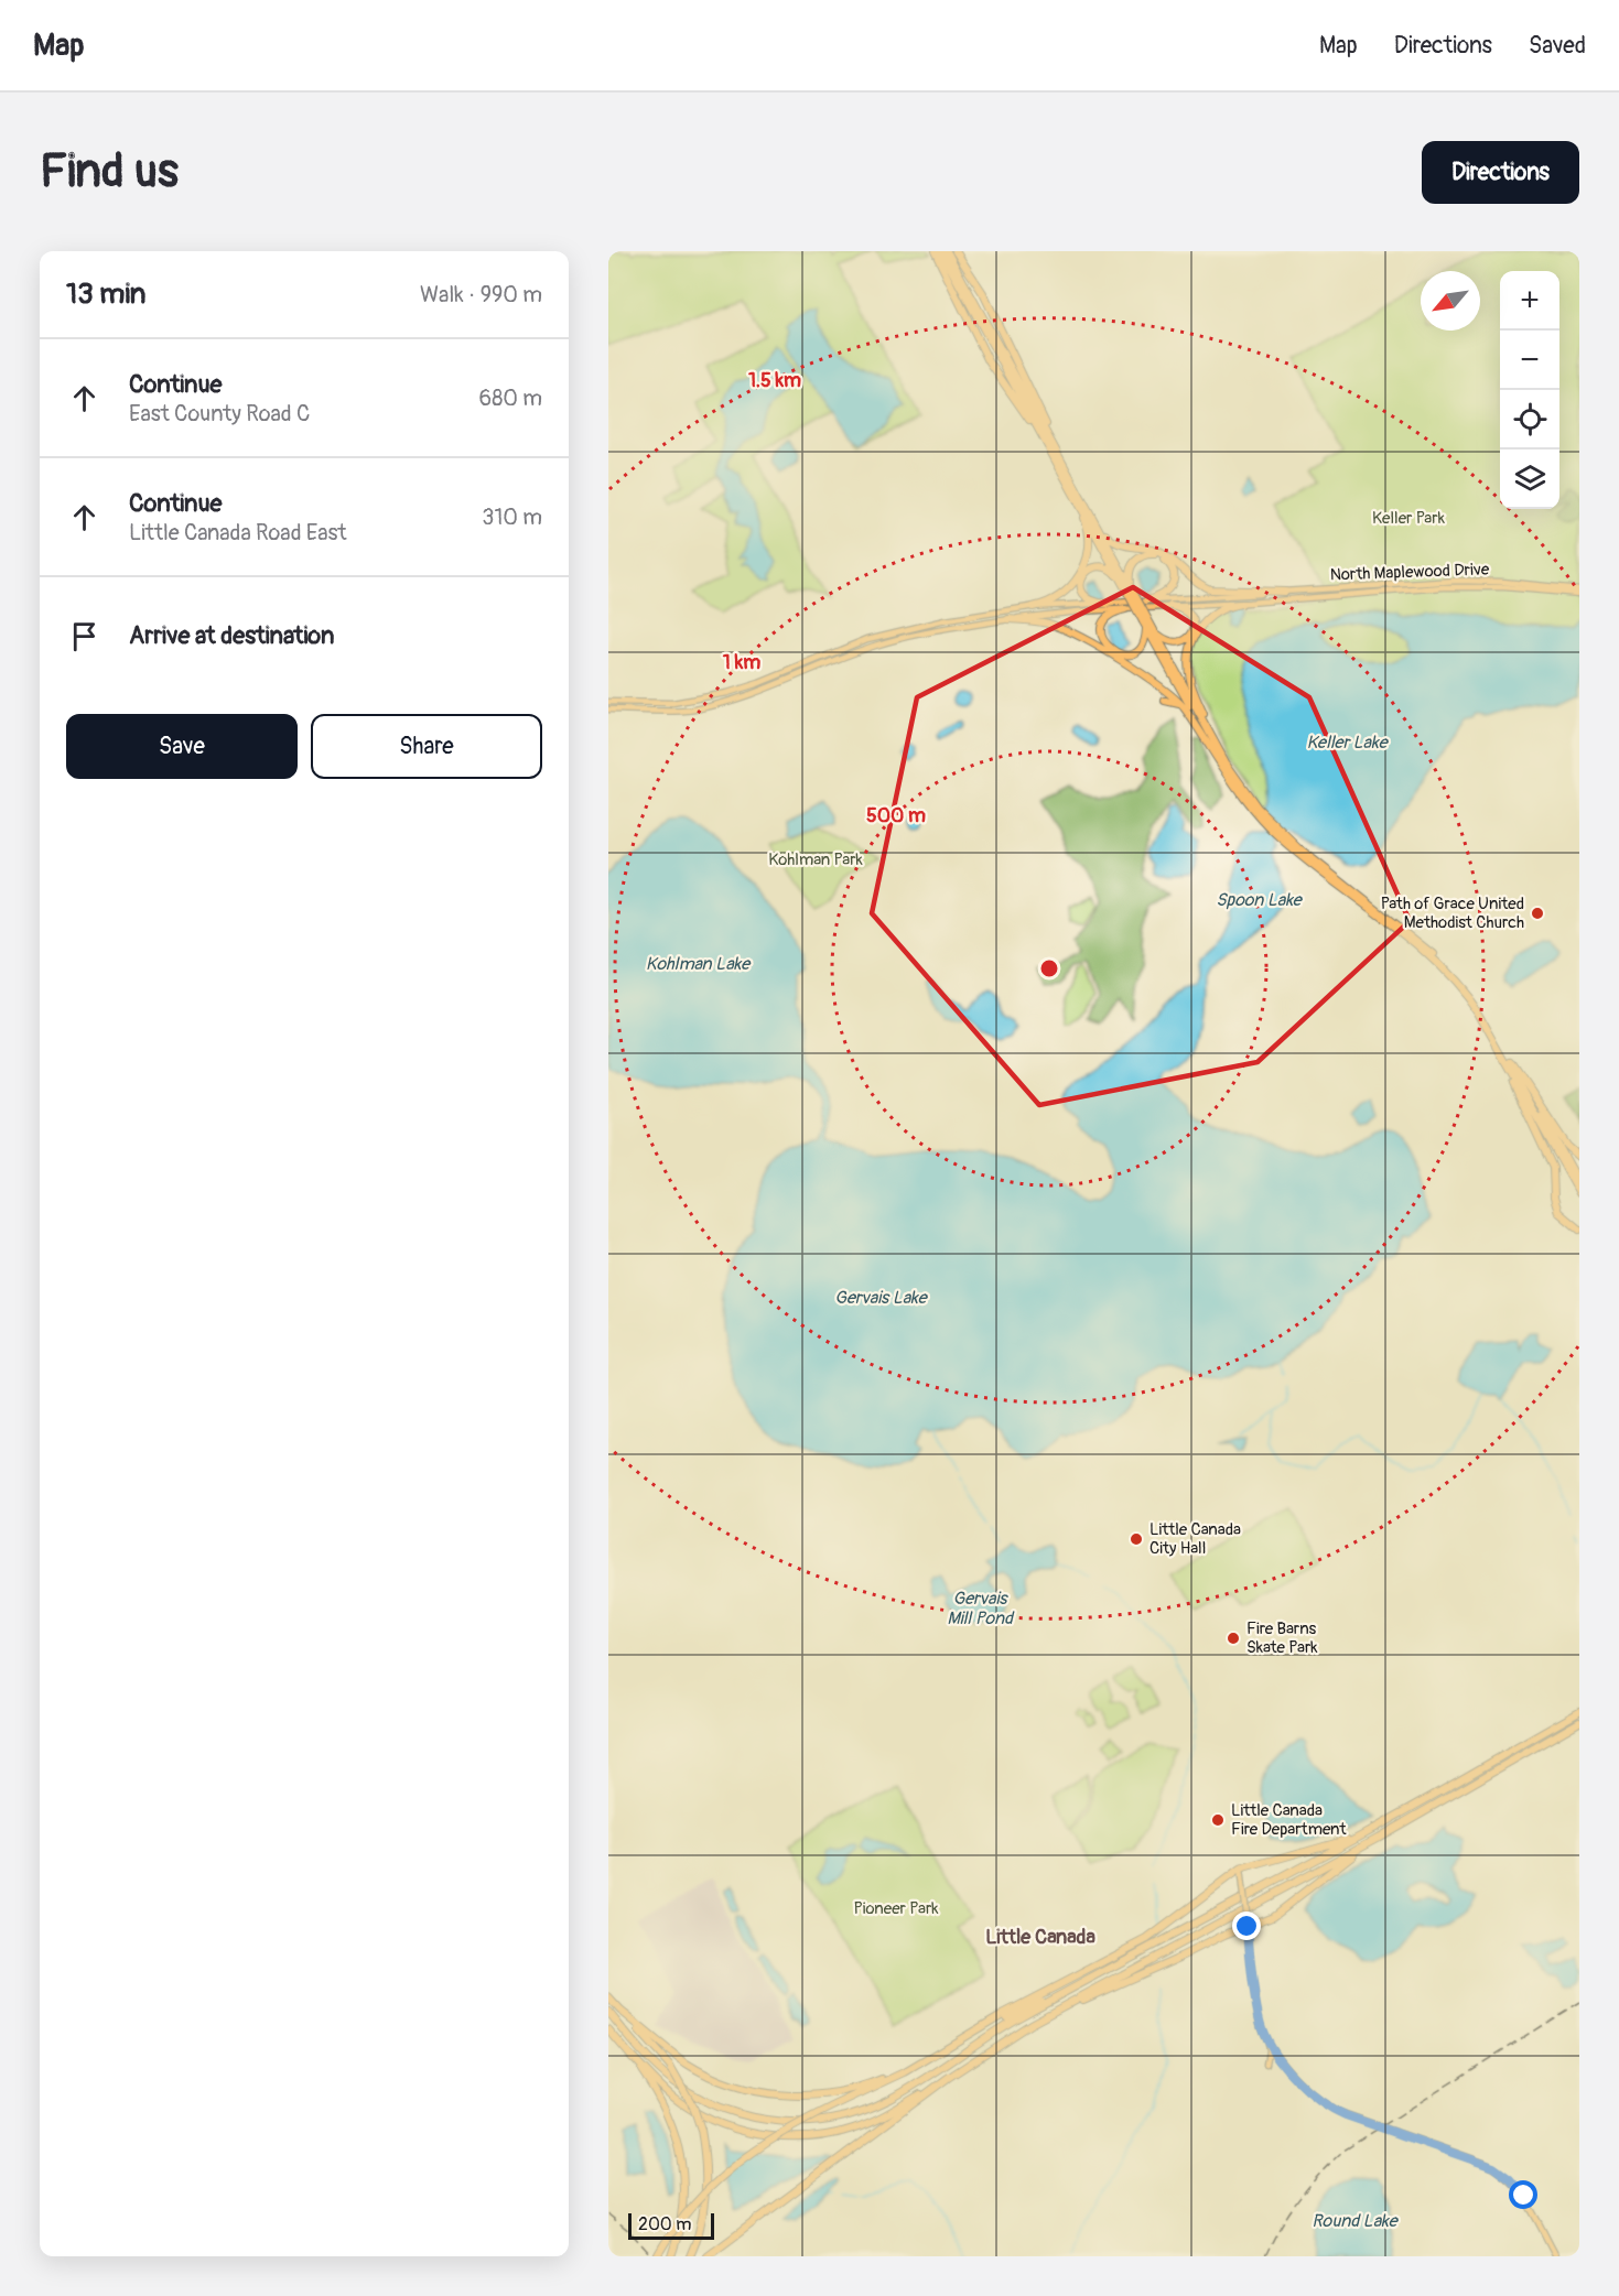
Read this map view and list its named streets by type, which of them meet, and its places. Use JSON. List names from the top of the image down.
{
  "streets": {
    "main road": ["North Maplewood Drive"]
  },
  "districts": ["Little Canada"],
  "water": [
    "Keller Lake",
    "Spoon Lake",
    "Kohlman Lake",
    "Gervais Lake",
    "Gervais Mill Pond",
    "Round Lake"
  ],
  "parks": ["Keller Park", "Kohlman Park", "Pioneer Park"],
  "places": [
    "Path of Grace United Methodist Church",
    "Little Canada City Hall",
    "Fire Barns Skate Park",
    "Little Canada Fire Department"
  ],
  "scale_bar": "200 m",
  "north": "bottom left",
  "page": {
    "header": "Map",
    "nav": ["Map", "Directions", "Saved"],
    "buttons": [
      "Directions",
      ["Save", "Share"]
    ],
    "title": "Find us",
    "heading": ["13 min", "Walk · 990 m"],
    "map_buttons": ["+", "−"],
    "list": [
      ["Continue", "East County Road C", "680 m"],
      ["Continue", "Little Canada Road East", "310 m"],
      "Arrive at destination"
    ],
    "scale": "200 m"
  },
  "rings": ["1.5 km", "1 km", "500 m"]
}
